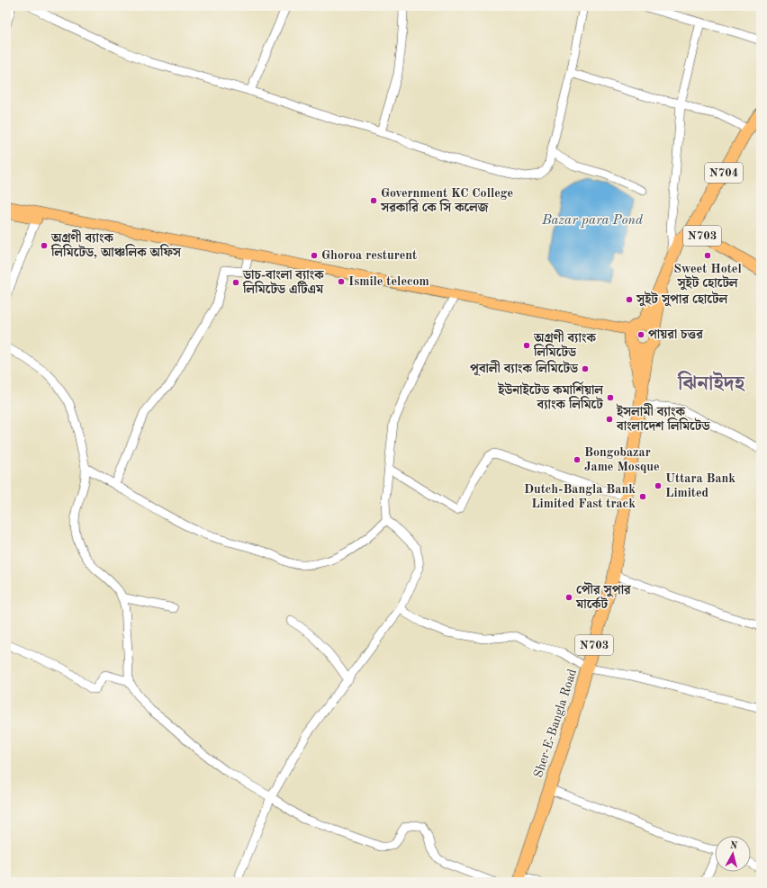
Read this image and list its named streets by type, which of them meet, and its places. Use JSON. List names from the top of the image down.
{
  "streets": {
    "highway": ["N704", "N703", "Sher-E-Bangla Road"]
  },
  "crossings": [
    ["N704", "N703"],
    ["N703", "Sher-E-Bangla Road"]
  ],
  "districts": ["ঝিনাইদহ"],
  "water": ["Bazar para Pond"],
  "places": [
    "Government KC College সরকারি কে সি কলেজ",
    "অগ্রণী ব্যাংক লিমিটেড, আঞ্চলিক অফিস",
    "Ghoroa resturent",
    "Sweet Hotel সুইট হোটেল",
    "Ismile telecom",
    "ডাচ-বাংলা ব্যাংক লিমিটেড এটিএম",
    "সুইট সুপার হোটেল",
    "পায়রা চত্তর",
    "অগ্রণী ব্যাংক লিমিটেড",
    "পূবালী ব্যাংক লিমিটেড",
    "ইউনাইটেড কমার্শিয়াল ব্যাংক লিমিটে",
    "ইসলামী ব্যাংক বাংলাদেশ লিমিটেড",
    "Bongobazar Jame Mosque",
    "Uttara Bank Limited",
    "Dutch-Bangla Bank Limited Fast track",
    "পৌর সুপার মার্কেট"
  ],
  "north": "top"
}
